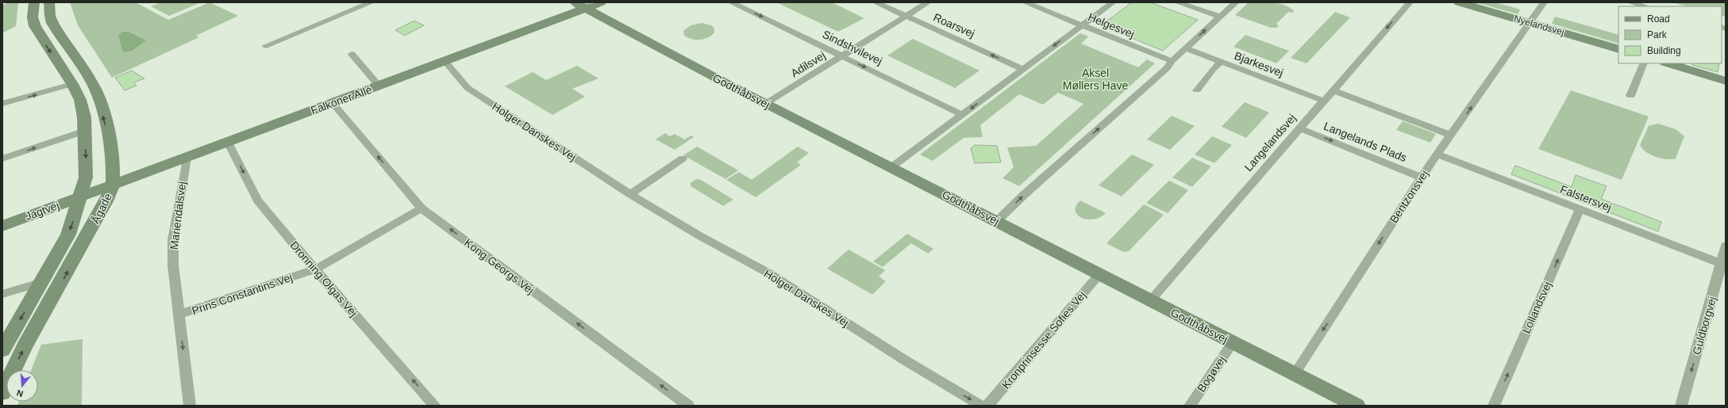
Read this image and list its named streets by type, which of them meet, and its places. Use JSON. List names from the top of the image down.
{
  "streets": {
    "street": [
      "Roarsvej",
      "Helgesvej",
      "Nyelandsvej",
      "Sindshvilevej",
      "Adilsvej",
      "Bjarkesvej",
      "Godthåbsvej",
      "Falkoner Allé",
      "Holger Danskes Vej",
      "Langelands Plads",
      "Langelandsvej",
      "Bentzonsvej",
      "Falstersvej",
      "Ågade",
      "Jagtvej",
      "Mariendalsvej",
      "Kong Georgs Vej",
      "Dronning Olgas Vej",
      "Prins Constantins Vej",
      "Lollandsvej",
      "Guldborgvej",
      "Kronprinsesse Sofies Vej",
      "Bogøvej"
    ]
  },
  "crossings": [
    ["Roarsvej", "Adilsvej"],
    ["Nyelandsvej", "Bentzonsvej"],
    ["Sindshvilevej", "Adilsvej"],
    ["Adilsvej", "Godthåbsvej"],
    ["Bjarkesvej", "Langelandsvej"],
    ["Godthåbsvej", "Falkoner Allé"],
    ["Godthåbsvej", "Langelandsvej"],
    ["Godthåbsvej", "Bentzonsvej"],
    ["Godthåbsvej", "Kronprinsesse Sofies Vej"],
    ["Godthåbsvej", "Bogøvej"],
    ["Falkoner Allé", "Holger Danskes Vej"],
    ["Falkoner Allé", "Ågade"],
    ["Falkoner Allé", "Jagtvej"],
    ["Falkoner Allé", "Mariendalsvej"],
    ["Falkoner Allé", "Kong Georgs Vej"],
    ["Falkoner Allé", "Dronning Olgas Vej"],
    ["Langelands Plads", "Langelandsvej"],
    ["Langelands Plads", "Bentzonsvej"],
    ["Bentzonsvej", "Falstersvej"],
    ["Falstersvej", "Lollandsvej"],
    ["Falstersvej", "Guldborgvej"],
    ["Ågade", "Jagtvej"],
    ["Mariendalsvej", "Prins Constantins Vej"],
    ["Kong Georgs Vej", "Prins Constantins Vej"],
    ["Dronning Olgas Vej", "Prins Constantins Vej"]
  ],
  "one_way": [
    "Roarsvej",
    "Sindshvilevej",
    "Holger Danskes Vej",
    "Mariendalsvej",
    "Kong Georgs Vej",
    "Lollandsvej",
    "Guldborgvej"
  ],
  "parks": ["Aksel Møllers Have"],
  "legend": ["Road", "Park", "Building"],
  "north": "bottom"
}
